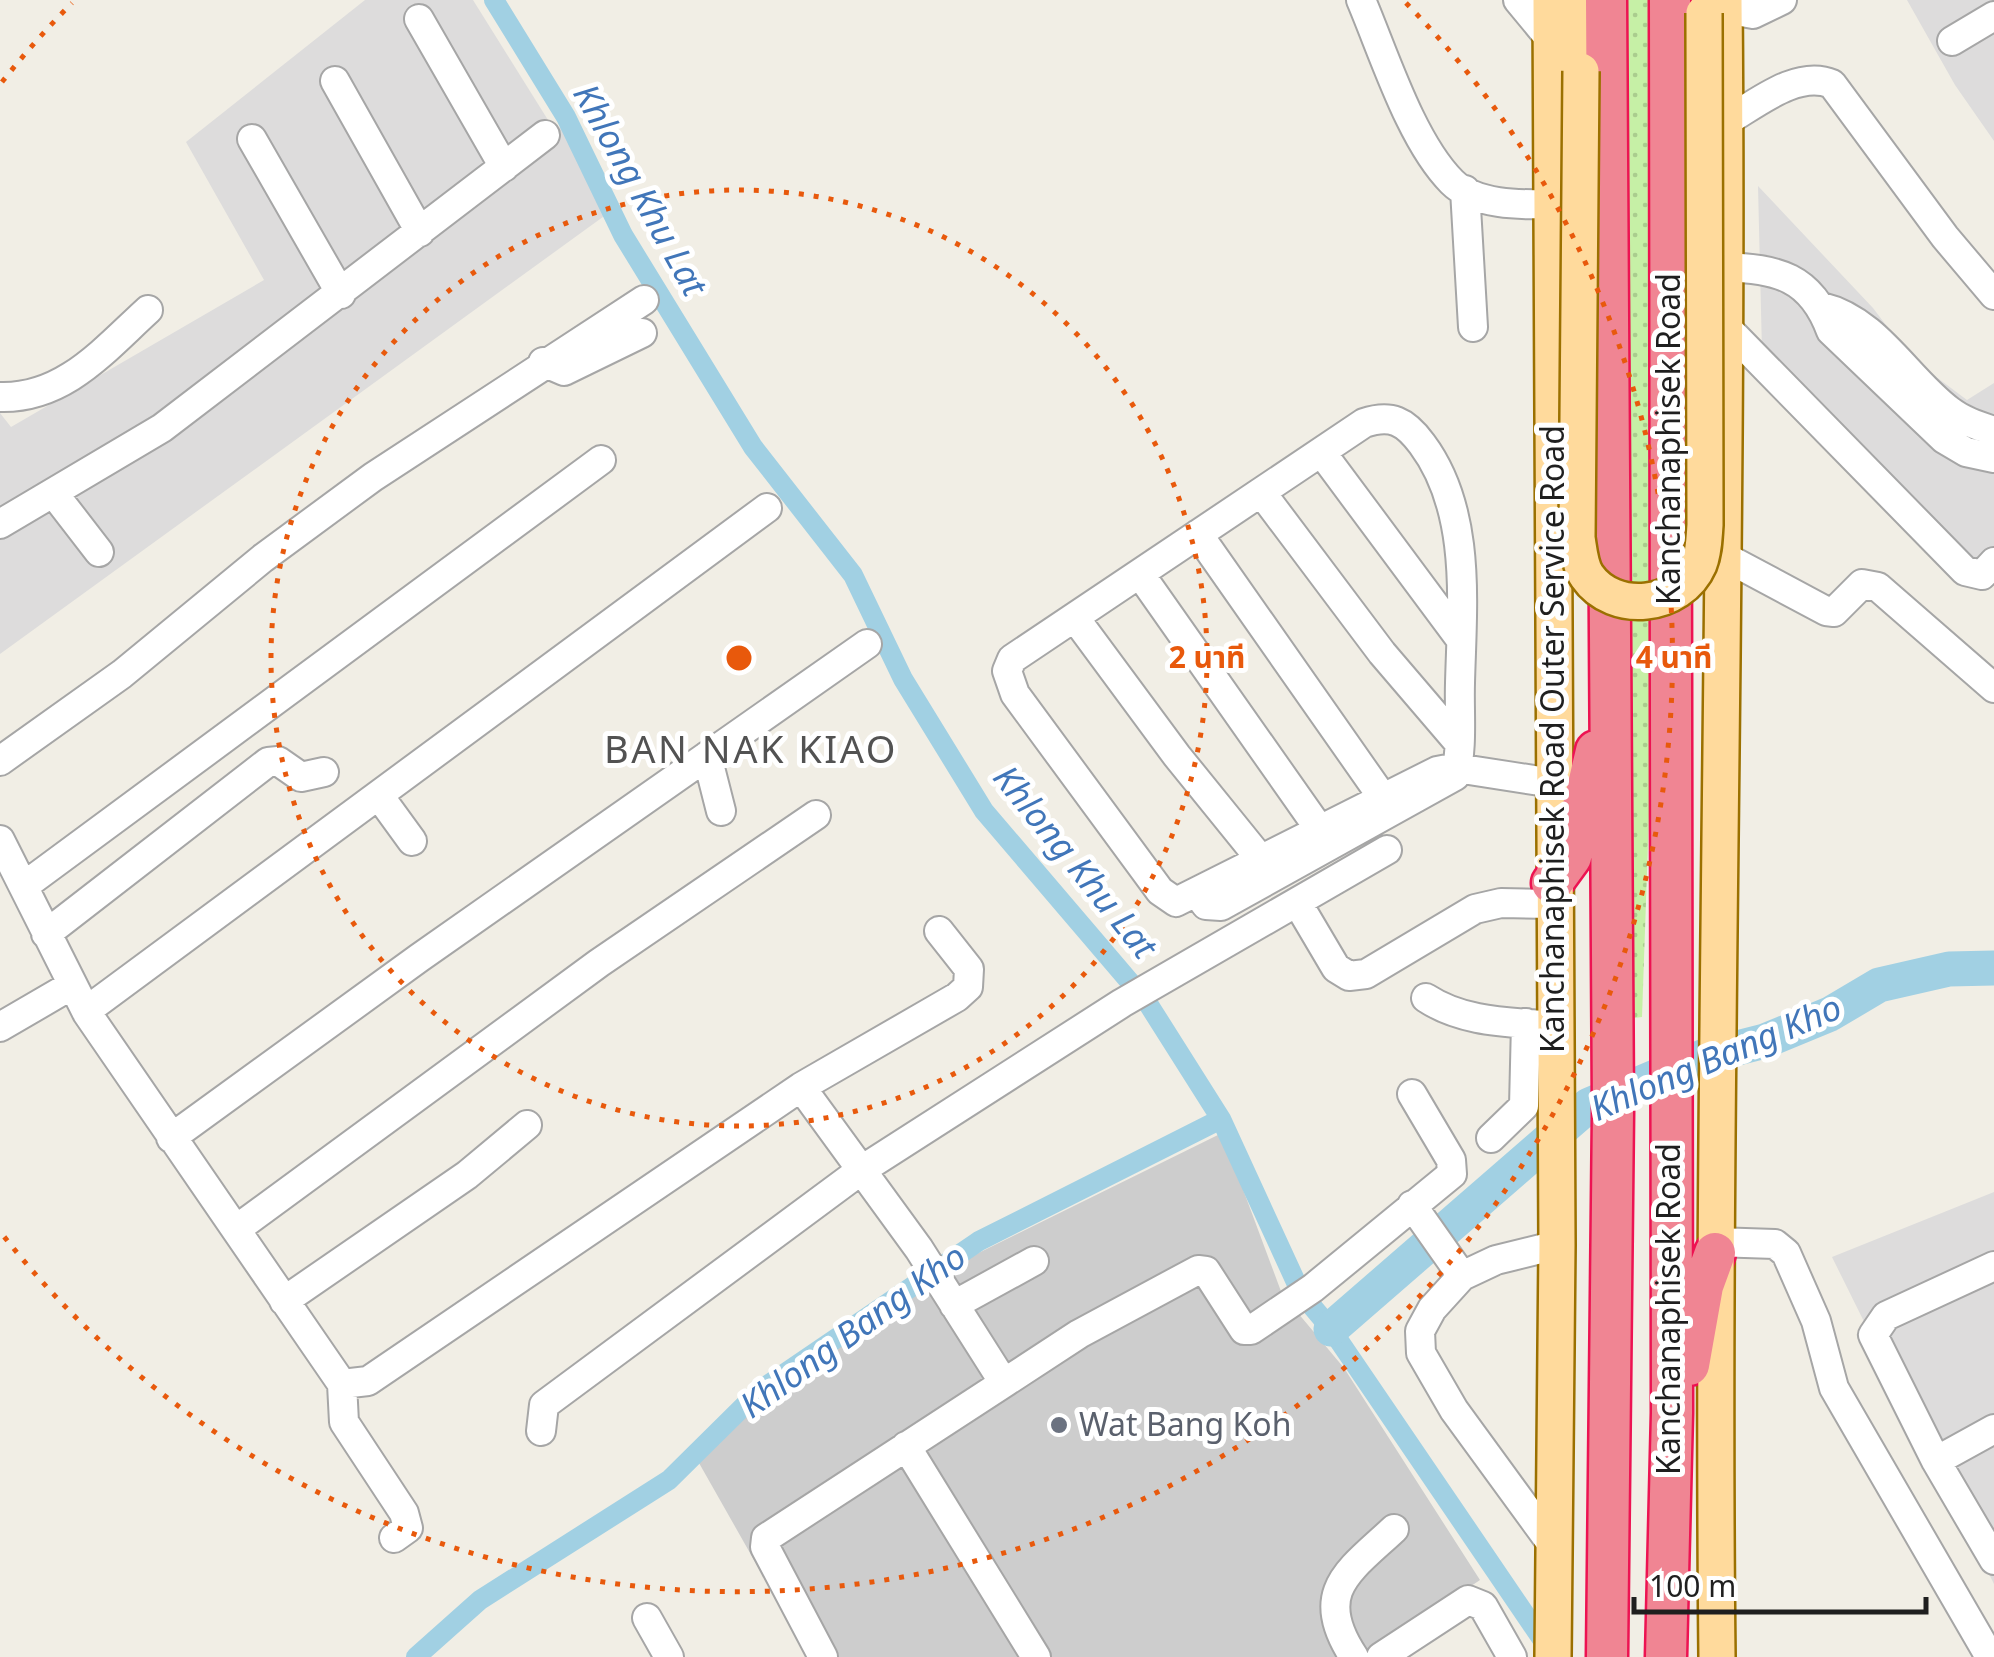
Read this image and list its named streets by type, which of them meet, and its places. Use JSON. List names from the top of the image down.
{
  "streets": {
    "highway": ["Kanchanaphisek Road"],
    "main road": ["Kanchanaphisek Road Outer Service Road"]
  },
  "districts": ["BAN NAK KIAO"],
  "water": ["Khlong Khu Lat", "Khlong Bang Kho"],
  "places": ["Wat Bang Koh"],
  "scale_bar": "100 m",
  "rings": ["2 นาที", "4 นาที"]
}
